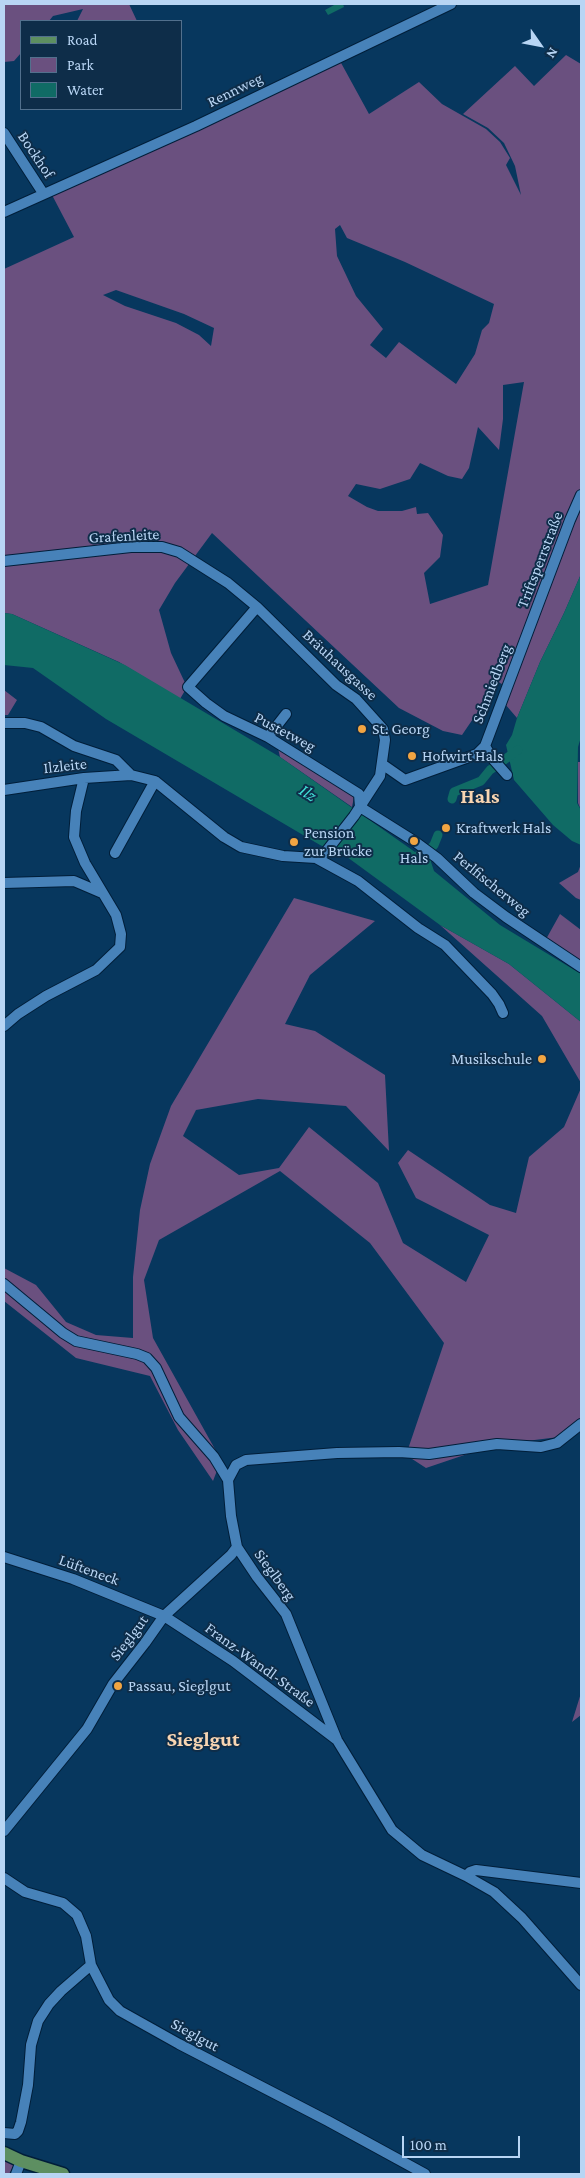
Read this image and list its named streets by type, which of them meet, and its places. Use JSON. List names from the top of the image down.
{
  "streets": {
    "street": [
      "Rennweg",
      "Bockhof",
      "Grafenleite",
      "Triftsperrstraße",
      "Bräuhausgasse",
      "Schmiedberg",
      "Pustetweg",
      "Ilzleite",
      "Perlfischerweg",
      "Lüfteneck",
      "Sieglberg",
      "Sieglgut",
      "Franz-Wandl-Straße"
    ]
  },
  "crossings": [
    ["Rennweg", "Bockhof"],
    ["Grafenleite", "Bräuhausgasse"],
    ["Grafenleite", "Pustetweg"],
    ["Triftsperrstraße", "Schmiedberg"],
    ["Bräuhausgasse", "Schmiedberg"],
    ["Bräuhausgasse", "Pustetweg"],
    ["Bräuhausgasse", "Perlfischerweg"],
    ["Pustetweg", "Perlfischerweg"],
    ["Lüfteneck", "Sieglgut"],
    ["Lüfteneck", "Franz-Wandl-Straße"],
    ["Sieglberg", "Sieglgut"],
    ["Sieglberg", "Franz-Wandl-Straße"],
    ["Sieglgut", "Franz-Wandl-Straße"]
  ],
  "districts": ["Hals", "Sieglgut"],
  "water": ["Ilz"],
  "places": [
    "St. Georg",
    "Hofwirt Hals",
    "Kraftwerk Hals",
    "Hals",
    "Pension zur Brücke",
    "Musikschule",
    "Passau, Sieglgut"
  ],
  "legend": ["Road", "Park", "Water"],
  "scale_bar": "100 m",
  "north": "bottom right"
}
